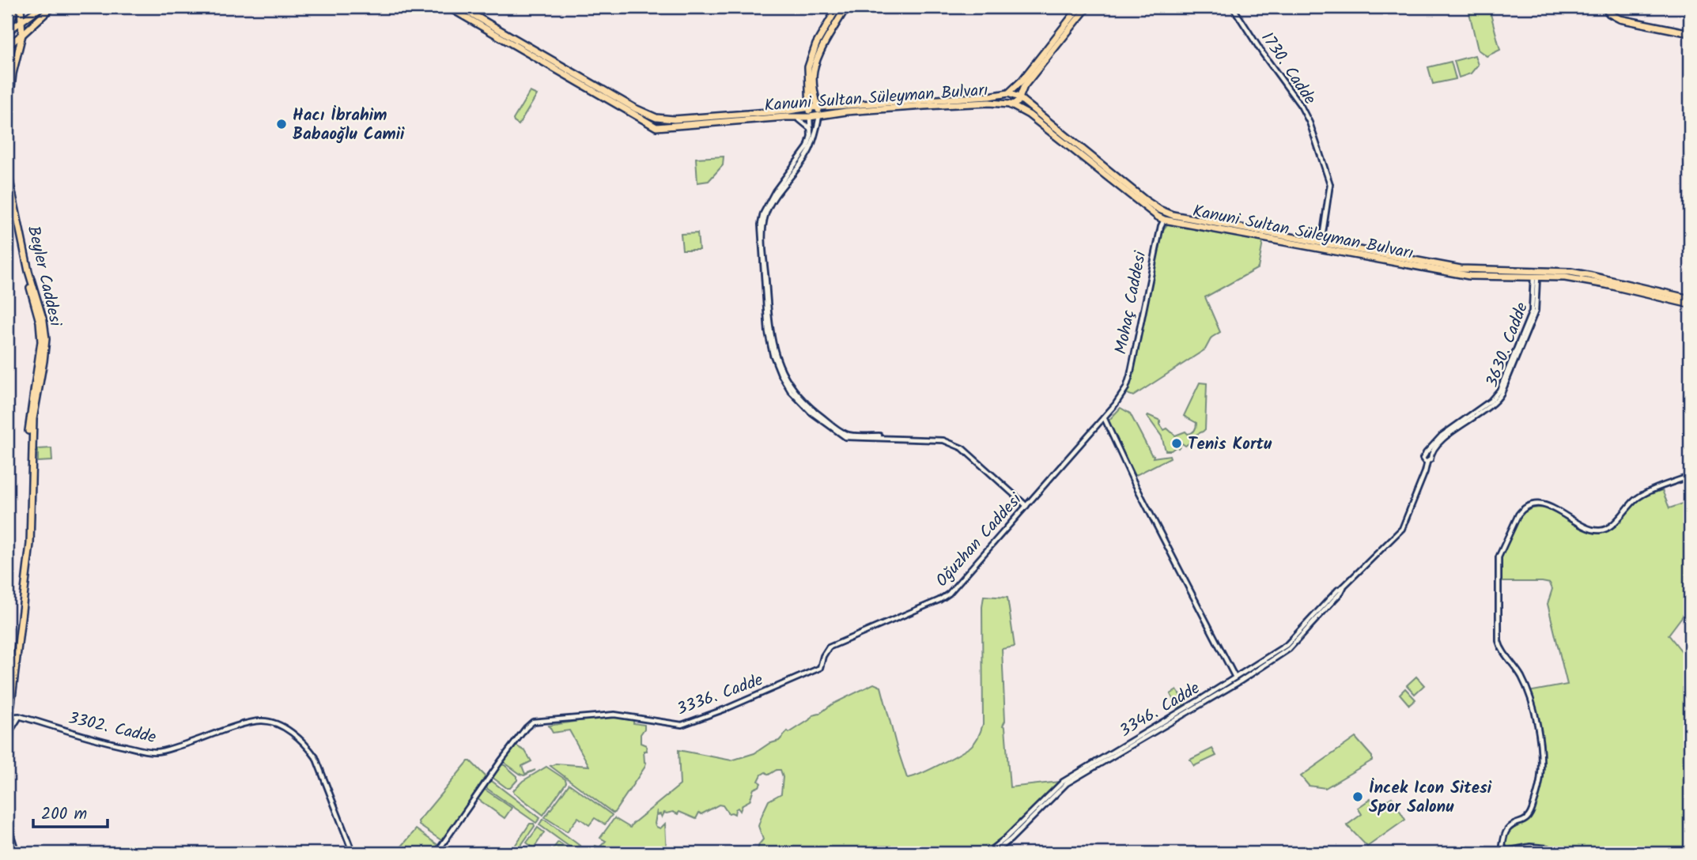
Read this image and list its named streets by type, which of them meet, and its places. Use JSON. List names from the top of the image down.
{
  "streets": {
    "main road": ["Kanuni Sultan Süleyman Bulvarı", "Beyler Caddesi"],
    "street": [
      "1730. Cadde",
      "Mohaç Caddesi",
      "3630. Cadde",
      "Oğuzhan Caddesi",
      "3336. Cadde",
      "3346. Cadde",
      "3302. Cadde"
    ]
  },
  "crossings": [
    ["1730. Cadde", "Kanuni Sultan Süleyman Bulvarı"],
    ["Kanuni Sultan Süleyman Bulvarı", "Mohaç Caddesi"],
    ["Kanuni Sultan Süleyman Bulvarı", "3630. Cadde"],
    ["Beyler Caddesi", "3302. Cadde"],
    ["Mohaç Caddesi", "Oğuzhan Caddesi"],
    ["3630. Cadde", "3346. Cadde"],
    ["Oğuzhan Caddesi", "3336. Cadde"]
  ],
  "places": ["Hacı İbrahim Babaoğlu Camii", "Tenis Kortu", "İncek Icon Sitesi Spor Salonu"],
  "scale_bar": "200 m"
}
